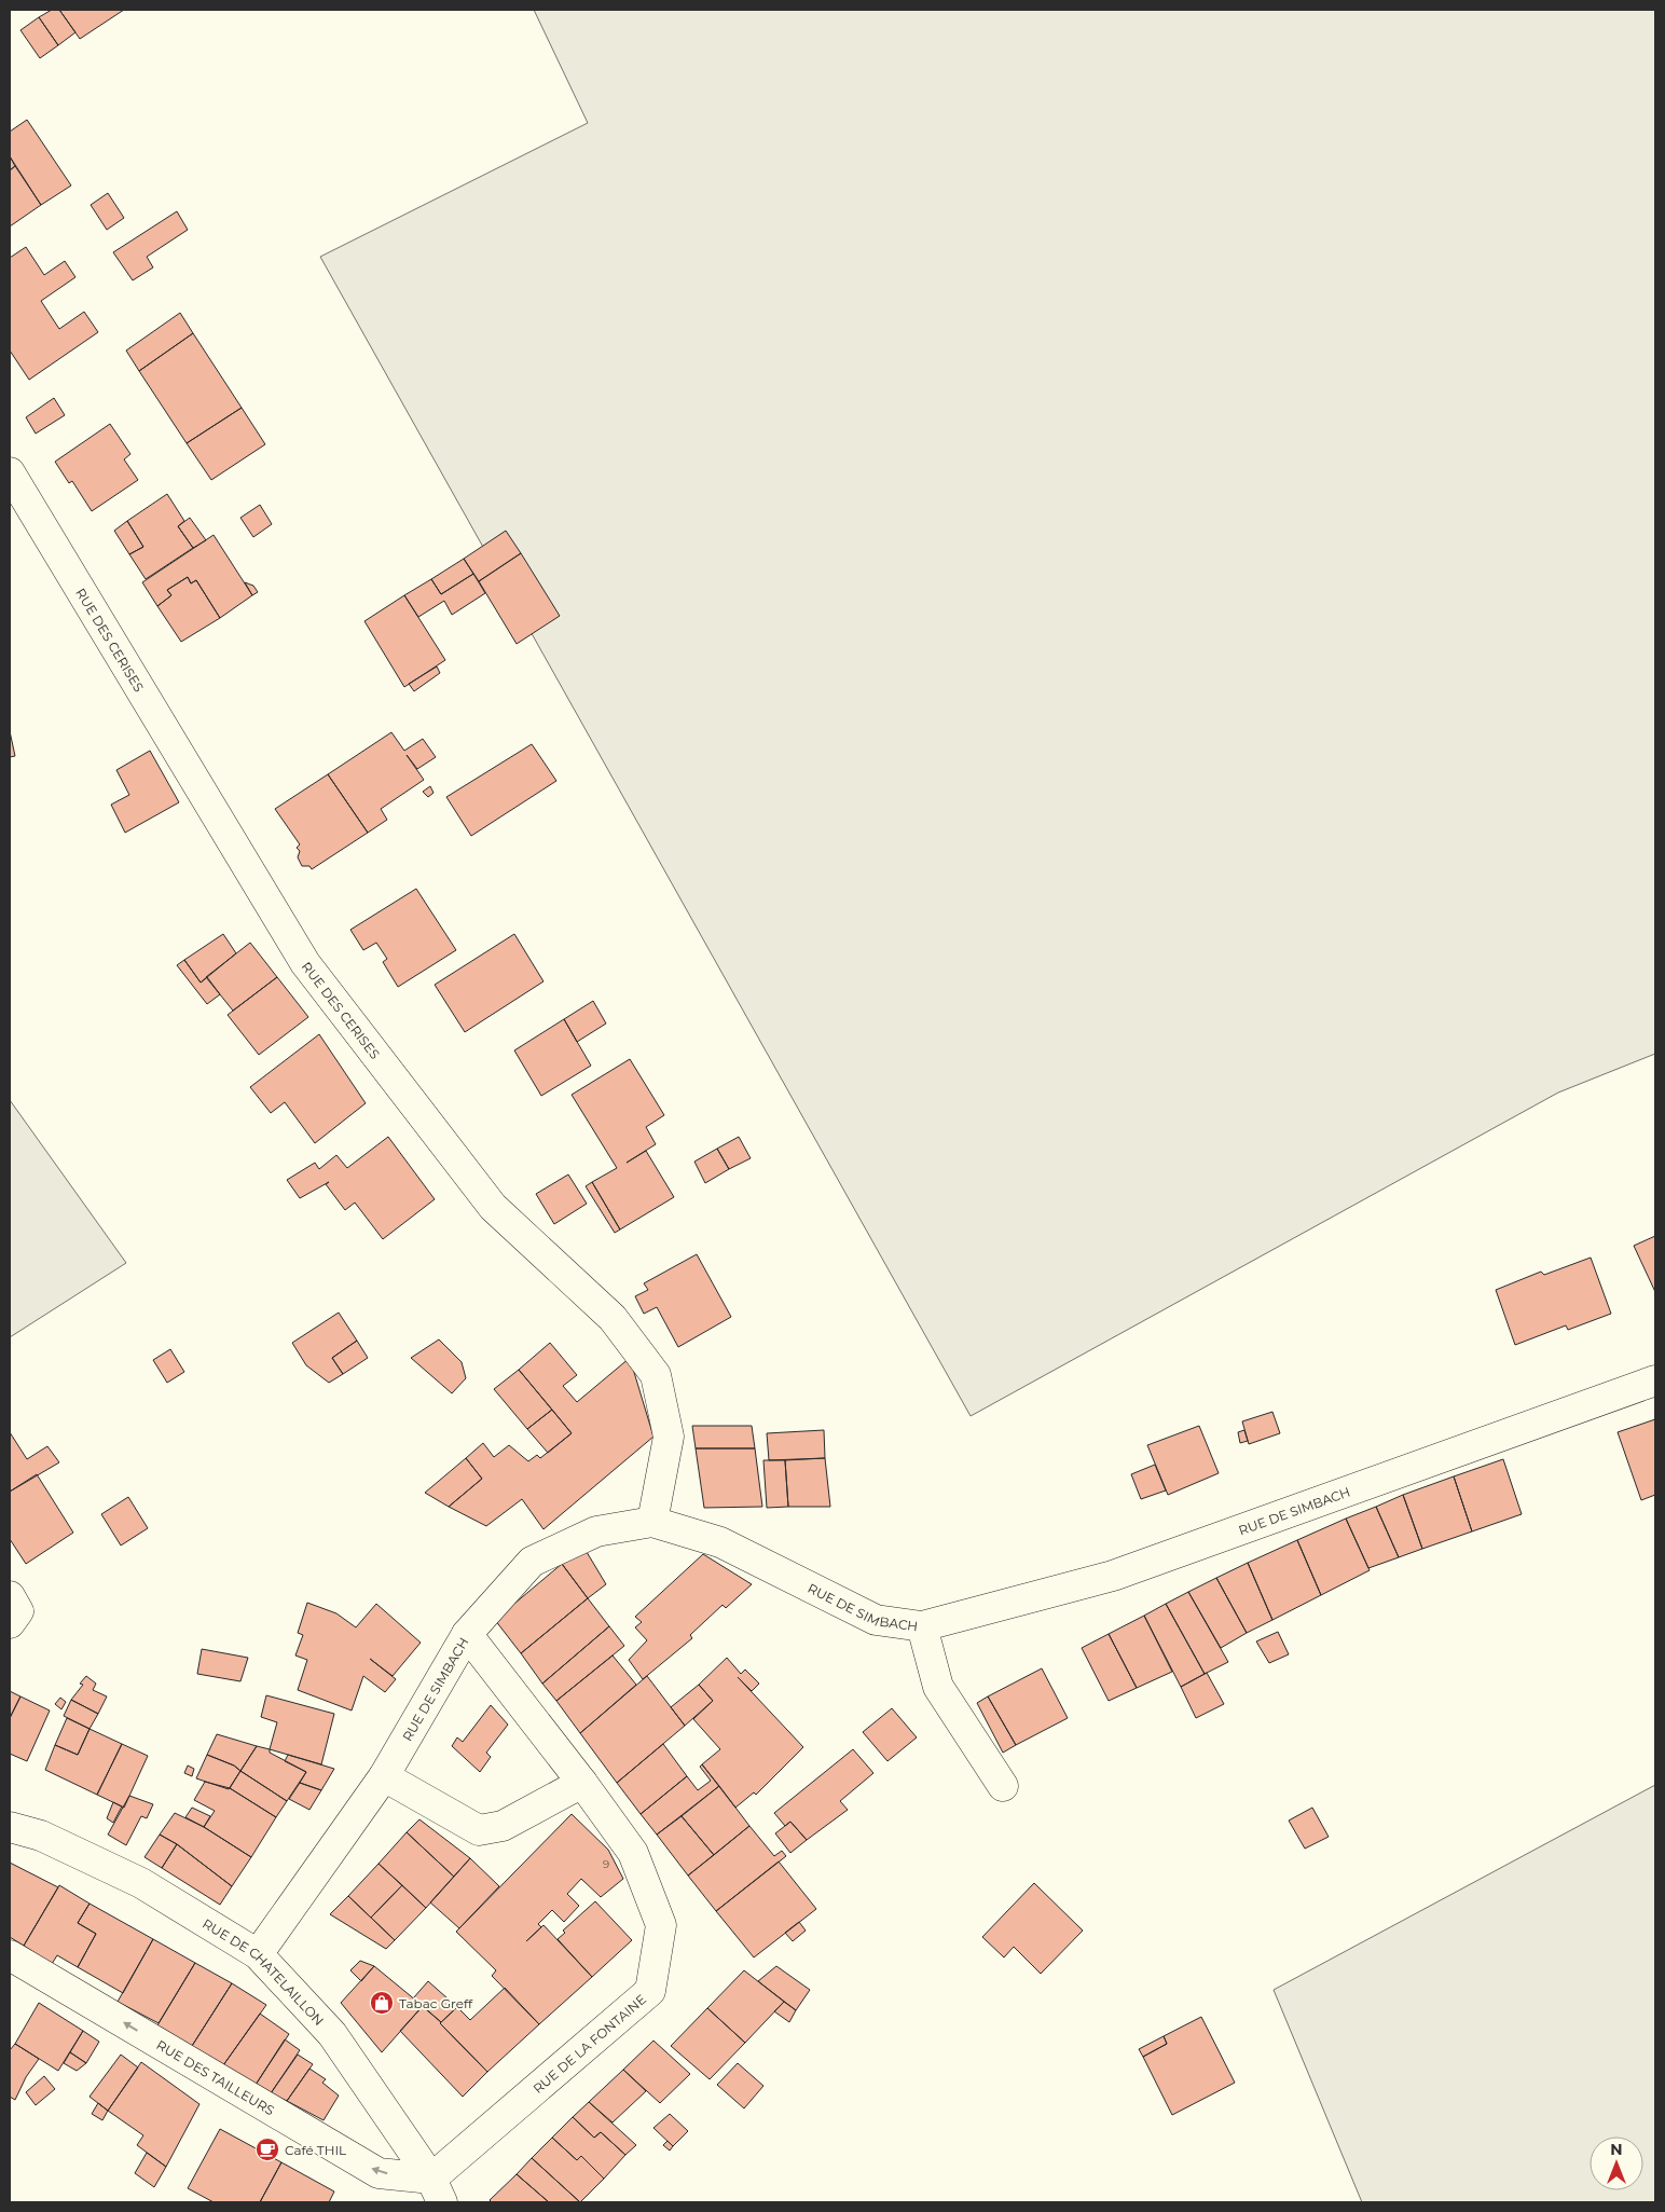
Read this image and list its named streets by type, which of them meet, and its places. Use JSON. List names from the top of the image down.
{
  "streets": {
    "street": [
      "RUE DES CERISES",
      "RUE DE SIMBACH",
      "RUE DE CHATELAILLON",
      "RUE DE LA FONTAINE",
      "RUE DES TAILLEURS"
    ]
  },
  "crossings": [
    ["RUE DES CERISES", "RUE DE SIMBACH"],
    ["RUE DE SIMBACH", "RUE DE CHATELAILLON"],
    ["RUE DE SIMBACH", "RUE DE LA FONTAINE"],
    ["RUE DE CHATELAILLON", "RUE DE LA FONTAINE"],
    ["RUE DE CHATELAILLON", "RUE DES TAILLEURS"],
    ["RUE DE LA FONTAINE", "RUE DES TAILLEURS"]
  ],
  "one_way": ["RUE DES TAILLEURS"],
  "places": {
    "shop": ["Tabac Greff"],
    "cafe": ["Café THIL"]
  },
  "house_numbers": ["9"],
  "north": "top"
}
